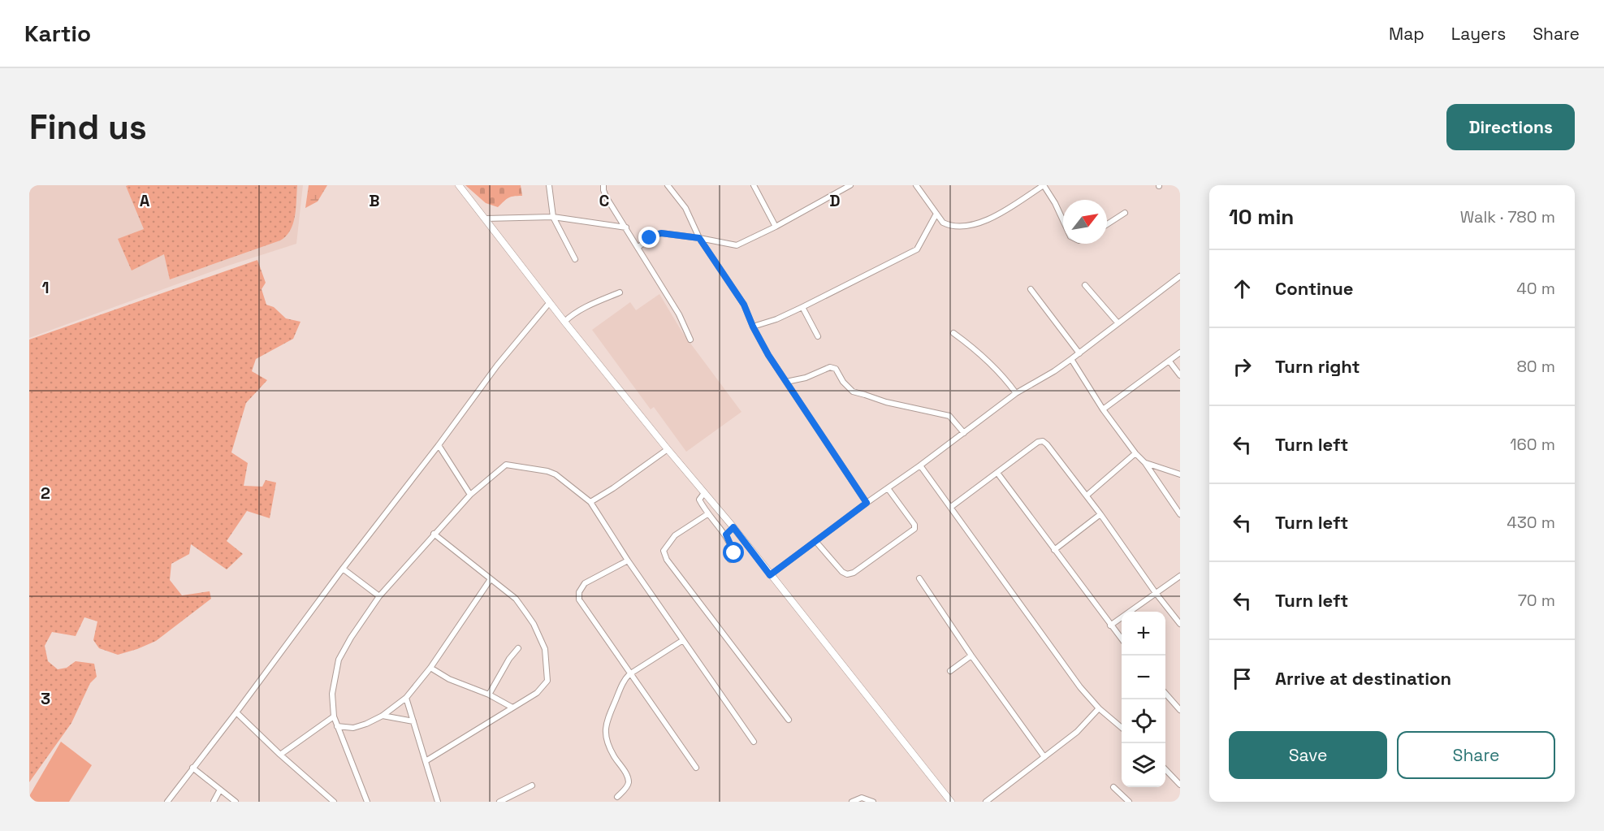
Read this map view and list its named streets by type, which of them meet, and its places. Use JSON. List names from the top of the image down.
{
  "north": "top right",
  "page": {
    "header": "Kartio",
    "nav": ["Map", "Layers", "Share"],
    "buttons": [
      "Directions",
      ["Save", "Share"]
    ],
    "title": "Find us",
    "heading": ["10 min", "Walk · 780 m"],
    "list": [
      ["Continue", "40 m"],
      ["Turn right", "80 m"],
      ["Turn left", "160 m"],
      ["Turn left", "430 m"],
      ["Turn left", "70 m"],
      "Arrive at destination"
    ],
    "map_buttons": ["+", "−"]
  },
  "grid": {
    "columns": [
      "A",
      "B",
      "C",
      "D"
    ],
    "rows": ["1", "2", "3"]
  }
}
